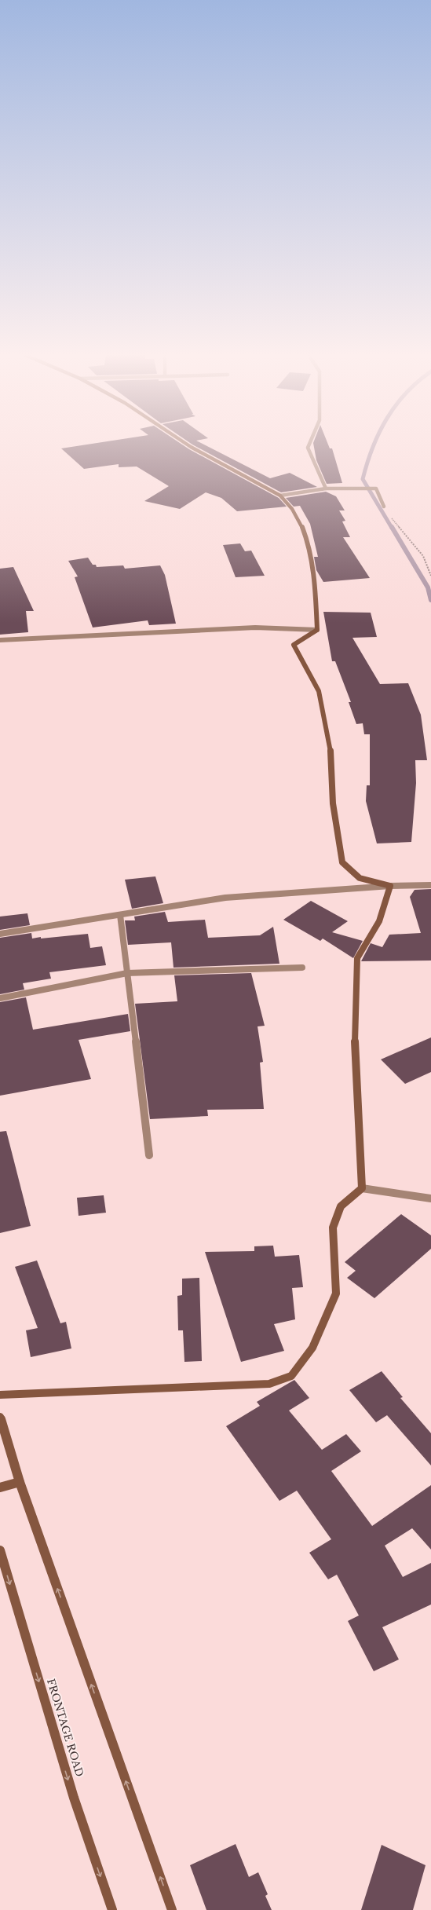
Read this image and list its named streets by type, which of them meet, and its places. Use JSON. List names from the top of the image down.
{
  "streets": {
    "street": ["FRONTAGE ROAD"]
  }
}
